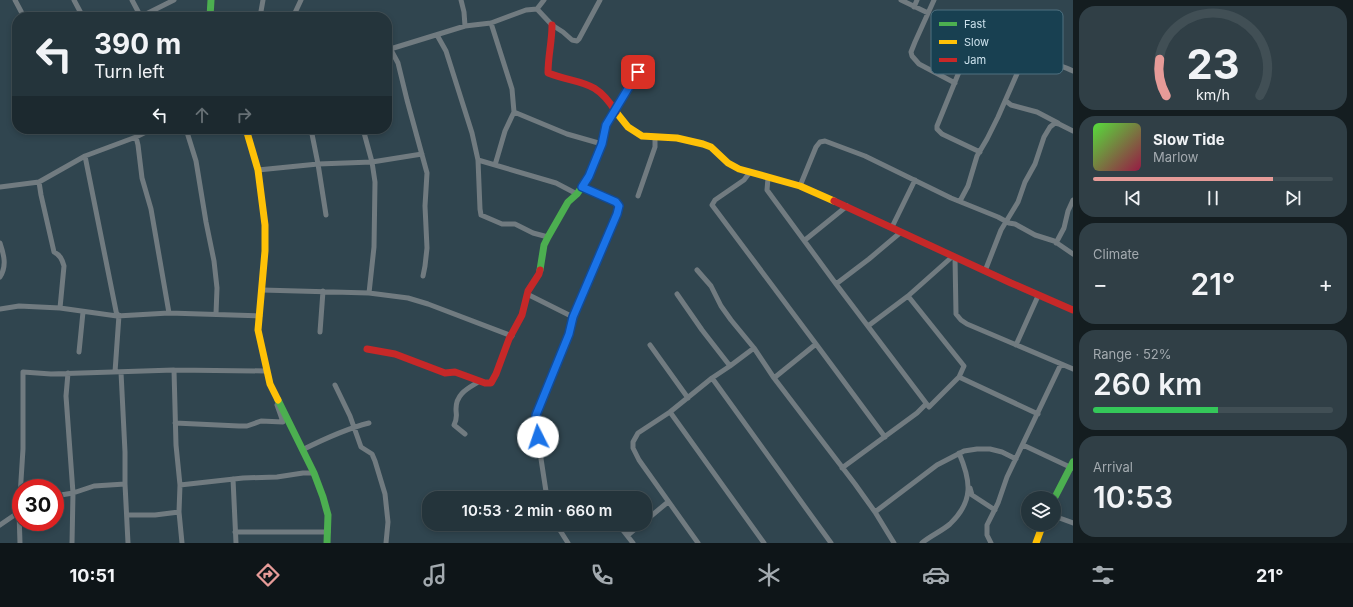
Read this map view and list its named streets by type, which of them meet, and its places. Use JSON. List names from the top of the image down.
{
  "legend": ["Fast", "Slow", "Jam"],
  "page": {
    "turn": ["390 m", "Turn left"],
    "song": ["Slow Tide", "Marlow"],
    "tile": [
      "Climate",
      ["Range · 52%", "260 km"],
      ["Arrival", "10:53"]
    ],
    "heat": ["−", "21°", "+"],
    "limit": "30",
    "trip": "10:53 · 2 min · 660 m",
    "tabs": ["10:51", "21°"],
    "gauge": ["23", "km/h"]
  }
}
